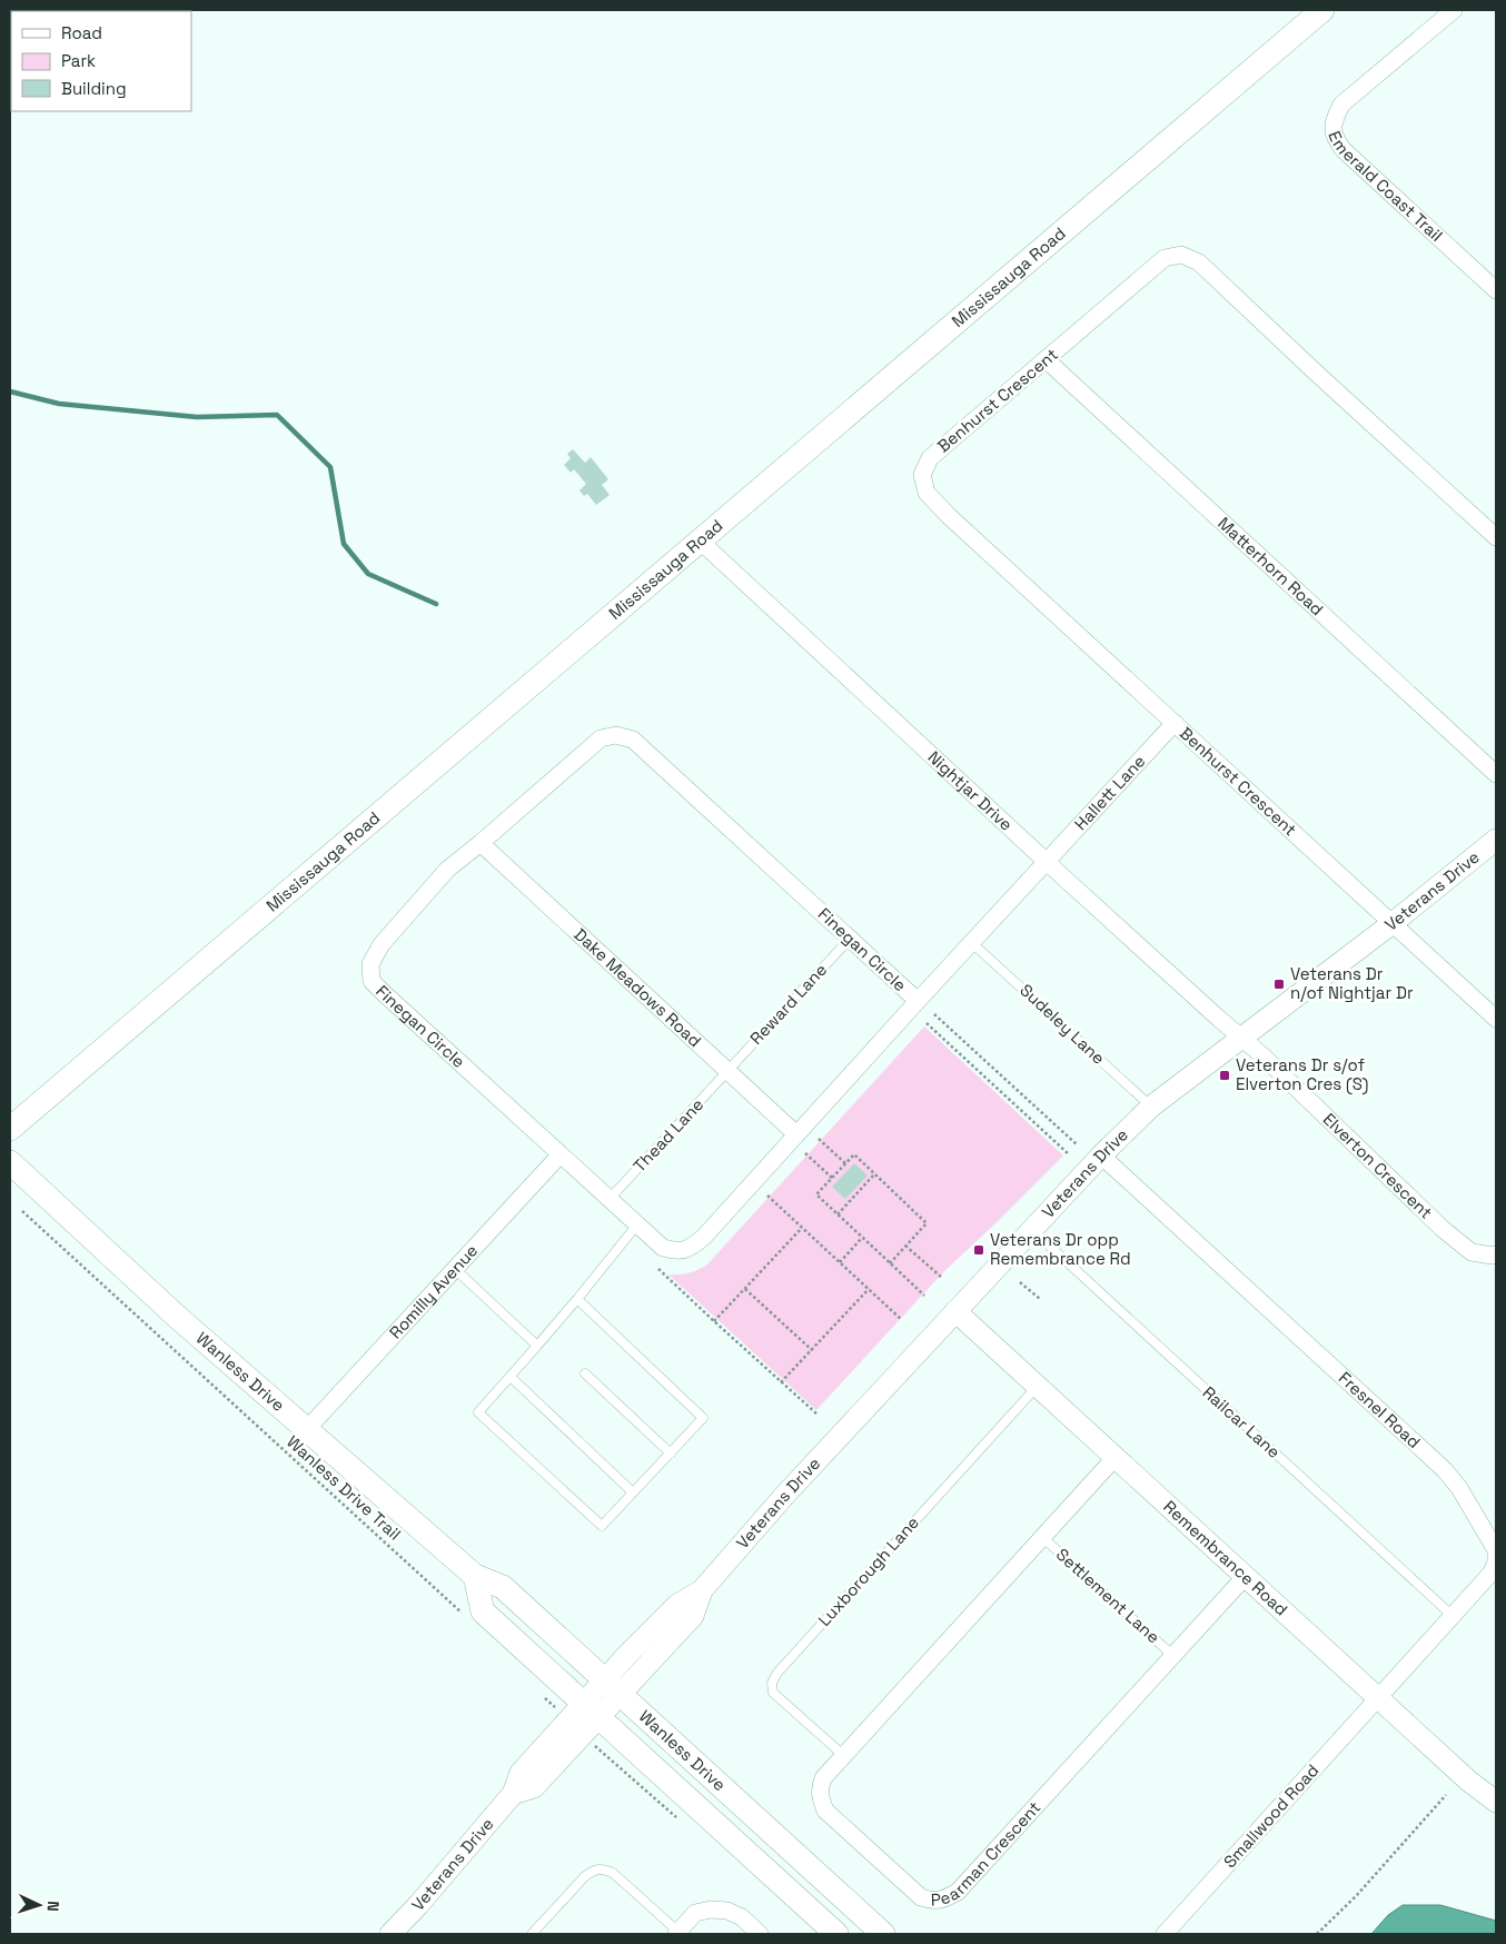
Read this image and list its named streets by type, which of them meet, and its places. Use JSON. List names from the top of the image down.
{
  "streets": {
    "main road": ["Mississauga Road", "Wanless Drive"],
    "street": [
      "Emerald Coast Trail",
      "Benhurst Crescent",
      "Matterhorn Road",
      "Nightjar Drive",
      "Hallett Lane",
      "Veterans Drive",
      "Finegan Circle",
      "Dake Meadows Road",
      "Elverton Crescent",
      "Romilly Avenue",
      "Fresnel Road",
      "Remembrance Road",
      "Smallwood Road",
      "Pearman Crescent"
    ],
    "lane": [
      "Reward Lane",
      "Sudeley Lane",
      "Thead Lane",
      "Railcar Lane",
      "Luxborough Lane",
      "Settlement Lane"
    ],
    "path": ["Wanless Drive Trail"]
  },
  "crossings": [
    ["Mississauga Road", "Nightjar Drive"],
    ["Benhurst Crescent", "Matterhorn Road"],
    ["Benhurst Crescent", "Hallett Lane"],
    ["Benhurst Crescent", "Veterans Drive"],
    ["Nightjar Drive", "Hallett Lane"],
    ["Nightjar Drive", "Veterans Drive"],
    ["Nightjar Drive", "Finegan Circle"],
    ["Nightjar Drive", "Elverton Crescent"],
    ["Hallett Lane", "Finegan Circle"],
    ["Veterans Drive", "Sudeley Lane"],
    ["Veterans Drive", "Elverton Crescent"],
    ["Veterans Drive", "Wanless Drive"],
    ["Veterans Drive", "Fresnel Road"],
    ["Veterans Drive", "Railcar Lane"],
    ["Veterans Drive", "Remembrance Road"],
    ["Finegan Circle", "Dake Meadows Road"],
    ["Finegan Circle", "Reward Lane"],
    ["Finegan Circle", "Sudeley Lane"],
    ["Finegan Circle", "Thead Lane"],
    ["Finegan Circle", "Romilly Avenue"],
    ["Dake Meadows Road", "Reward Lane"],
    ["Dake Meadows Road", "Thead Lane"],
    ["Reward Lane", "Thead Lane"],
    ["Romilly Avenue", "Wanless Drive"],
    ["Fresnel Road", "Railcar Lane"],
    ["Fresnel Road", "Remembrance Road"],
    ["Fresnel Road", "Smallwood Road"],
    ["Remembrance Road", "Luxborough Lane"],
    ["Remembrance Road", "Smallwood Road"],
    ["Remembrance Road", "Pearman Crescent"],
    ["Luxborough Lane", "Pearman Crescent"],
    ["Settlement Lane", "Pearman Crescent"]
  ],
  "places": {
    "transit": ["Veterans Dr n/of Nightjar Dr", "Veterans Dr s/of Elverton Cres (S)", "Veterans Dr opp Remembrance Rd"]
  },
  "legend": ["Road", "Park", "Building"],
  "north": "right"
}
